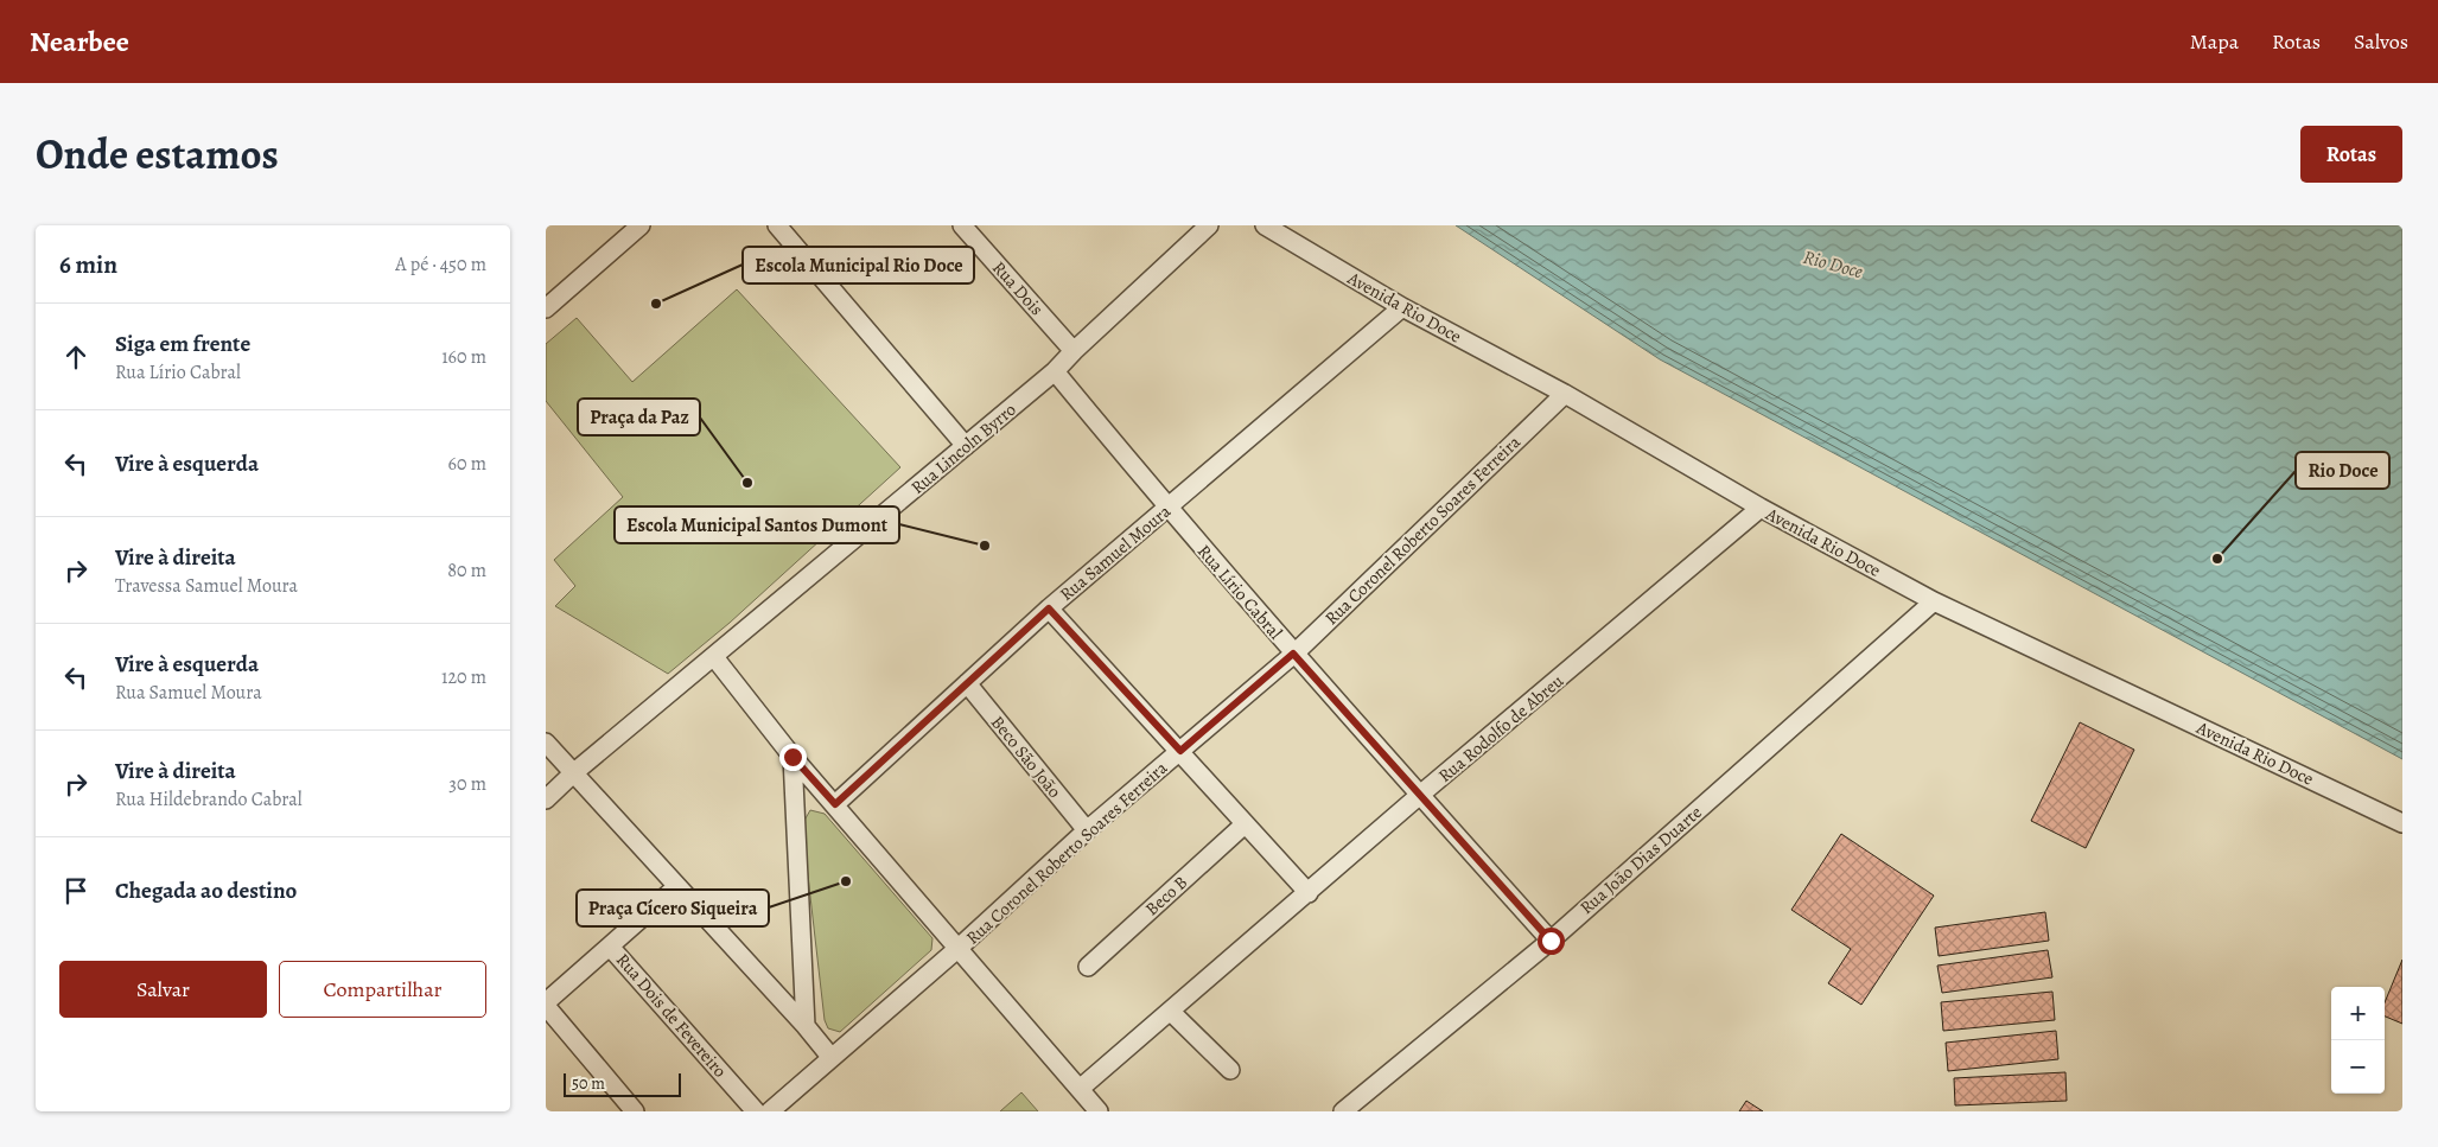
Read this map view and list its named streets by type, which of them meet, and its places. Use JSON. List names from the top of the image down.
{
  "streets": {
    "street": [
      "Rua Dois",
      "Avenida Rio Doce",
      "Rua Lincoln Byrro",
      "Rua Coronel Roberto Soares Ferreira",
      "Rua Samuel Moura",
      "Rua Lírio Cabral",
      "Rua Rodolfo de Abreu",
      "Beco São João",
      "Rua João Dias Duarte",
      "Beco B",
      "Rua Dois de Fevereiro"
    ]
  },
  "crossings": [
    ["Rua Dois", "Rua Lincoln Byrro"],
    ["Avenida Rio Doce", "Rua Coronel Roberto Soares Ferreira"],
    ["Avenida Rio Doce", "Rua Samuel Moura"],
    ["Avenida Rio Doce", "Rua Rodolfo de Abreu"],
    ["Avenida Rio Doce", "Rua João Dias Duarte"],
    ["Rua Lincoln Byrro", "Rua Lírio Cabral"],
    ["Rua Coronel Roberto Soares Ferreira", "Rua Lírio Cabral"],
    ["Rua Coronel Roberto Soares Ferreira", "Beco São João"],
    ["Rua Samuel Moura", "Rua Lírio Cabral"],
    ["Rua Samuel Moura", "Beco São João"],
    ["Rua Lírio Cabral", "Rua Rodolfo de Abreu"],
    ["Rua Lírio Cabral", "Rua João Dias Duarte"]
  ],
  "water": ["Rio Doce"],
  "places": [
    "Escola Municipal Rio Doce",
    "Praça da Paz",
    "Escola Municipal Santos Dumont",
    "Rio Doce",
    "Praça Cícero Siqueira"
  ],
  "scale_bar": "50 m",
  "page": {
    "header": "Nearbee",
    "nav": ["Mapa", "Rotas", "Salvos"],
    "title": "Onde estamos",
    "buttons": [
      "Rotas",
      ["Salvar", "Compartilhar"]
    ],
    "heading": ["6 min", "A pé · 450 m"],
    "list": [
      ["Siga em frente", "Rua Lírio Cabral", "160 m"],
      ["Vire à esquerda", "60 m"],
      ["Vire à direita", "Travessa Samuel Moura", "80 m"],
      ["Vire à esquerda", "Rua Samuel Moura", "120 m"],
      ["Vire à direita", "Rua Hildebrando Cabral", "30 m"],
      "Chegada ao destino"
    ],
    "map_buttons": ["+", "−"],
    "scale": "50 m"
  }
}
